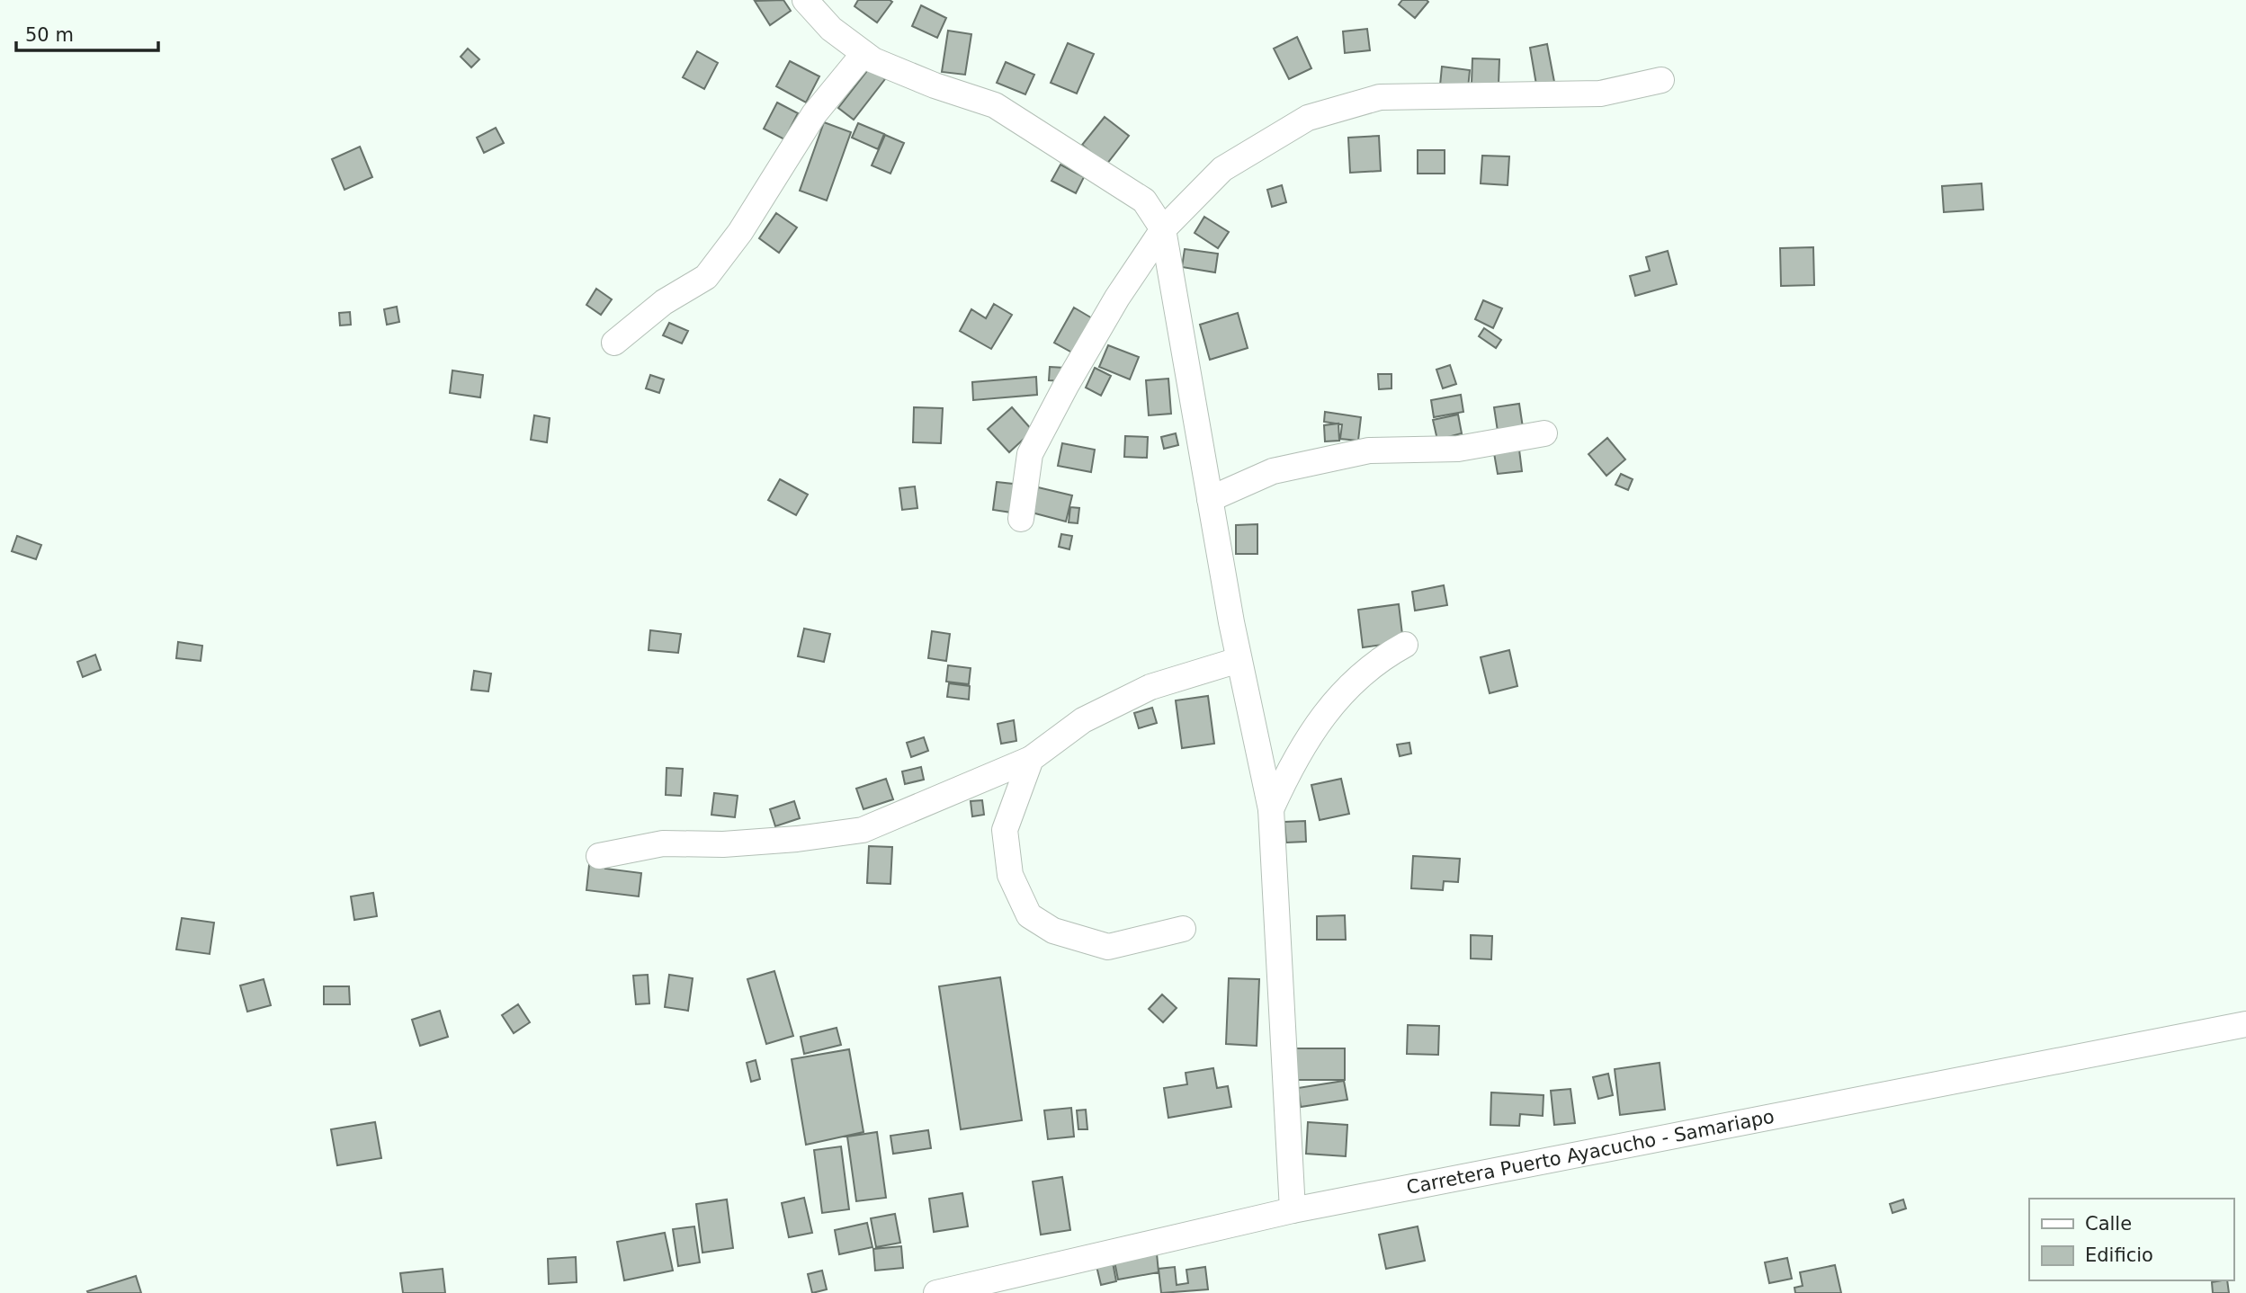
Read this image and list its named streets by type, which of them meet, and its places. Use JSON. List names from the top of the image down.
{
  "streets": {
    "street": ["Carretera Puerto Ayacucho - Samariapo"]
  },
  "legend": ["Calle", "Edificio"],
  "scale_bar": "50 m"
}
